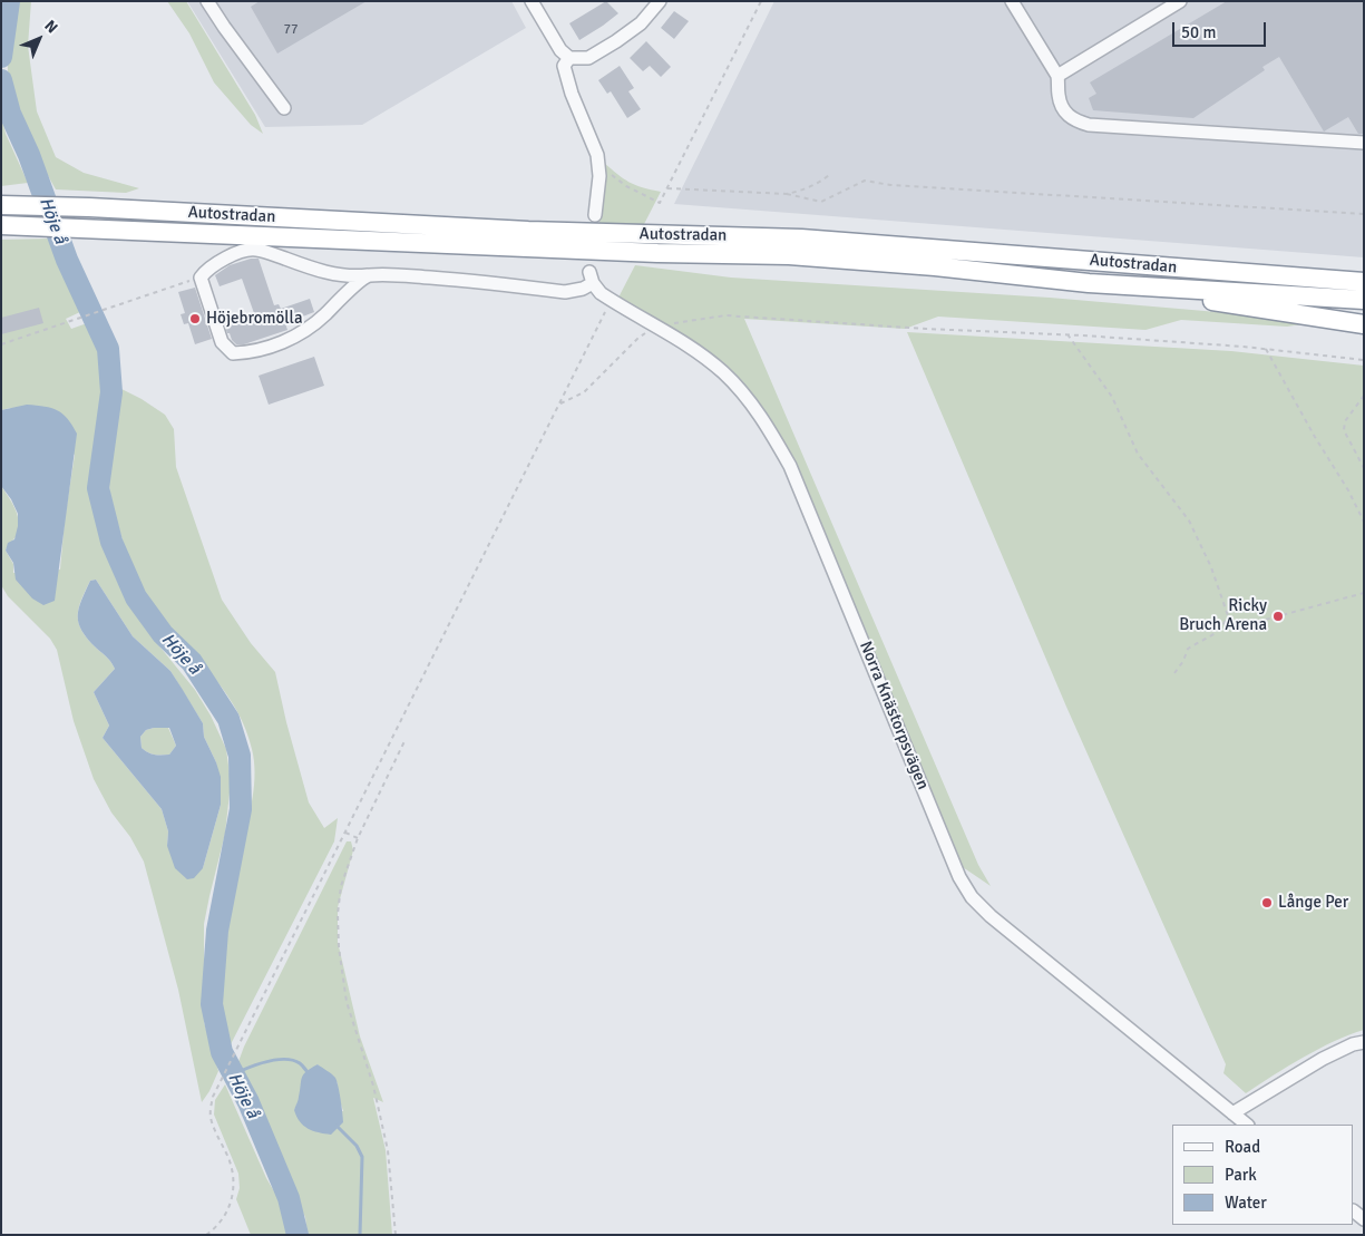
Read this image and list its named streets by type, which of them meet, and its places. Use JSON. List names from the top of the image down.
{
  "streets": {
    "highway": ["Autostradan"],
    "street": ["Norra Knästorpsvägen"]
  },
  "water": ["Höje å"],
  "places": ["Höjebromölla", "Ricky Bruch Arena", "Långe Per"],
  "house_numbers": ["77"],
  "legend": ["Road", "Park", "Water"],
  "scale_bar": "50 m",
  "north": "top right"
}
